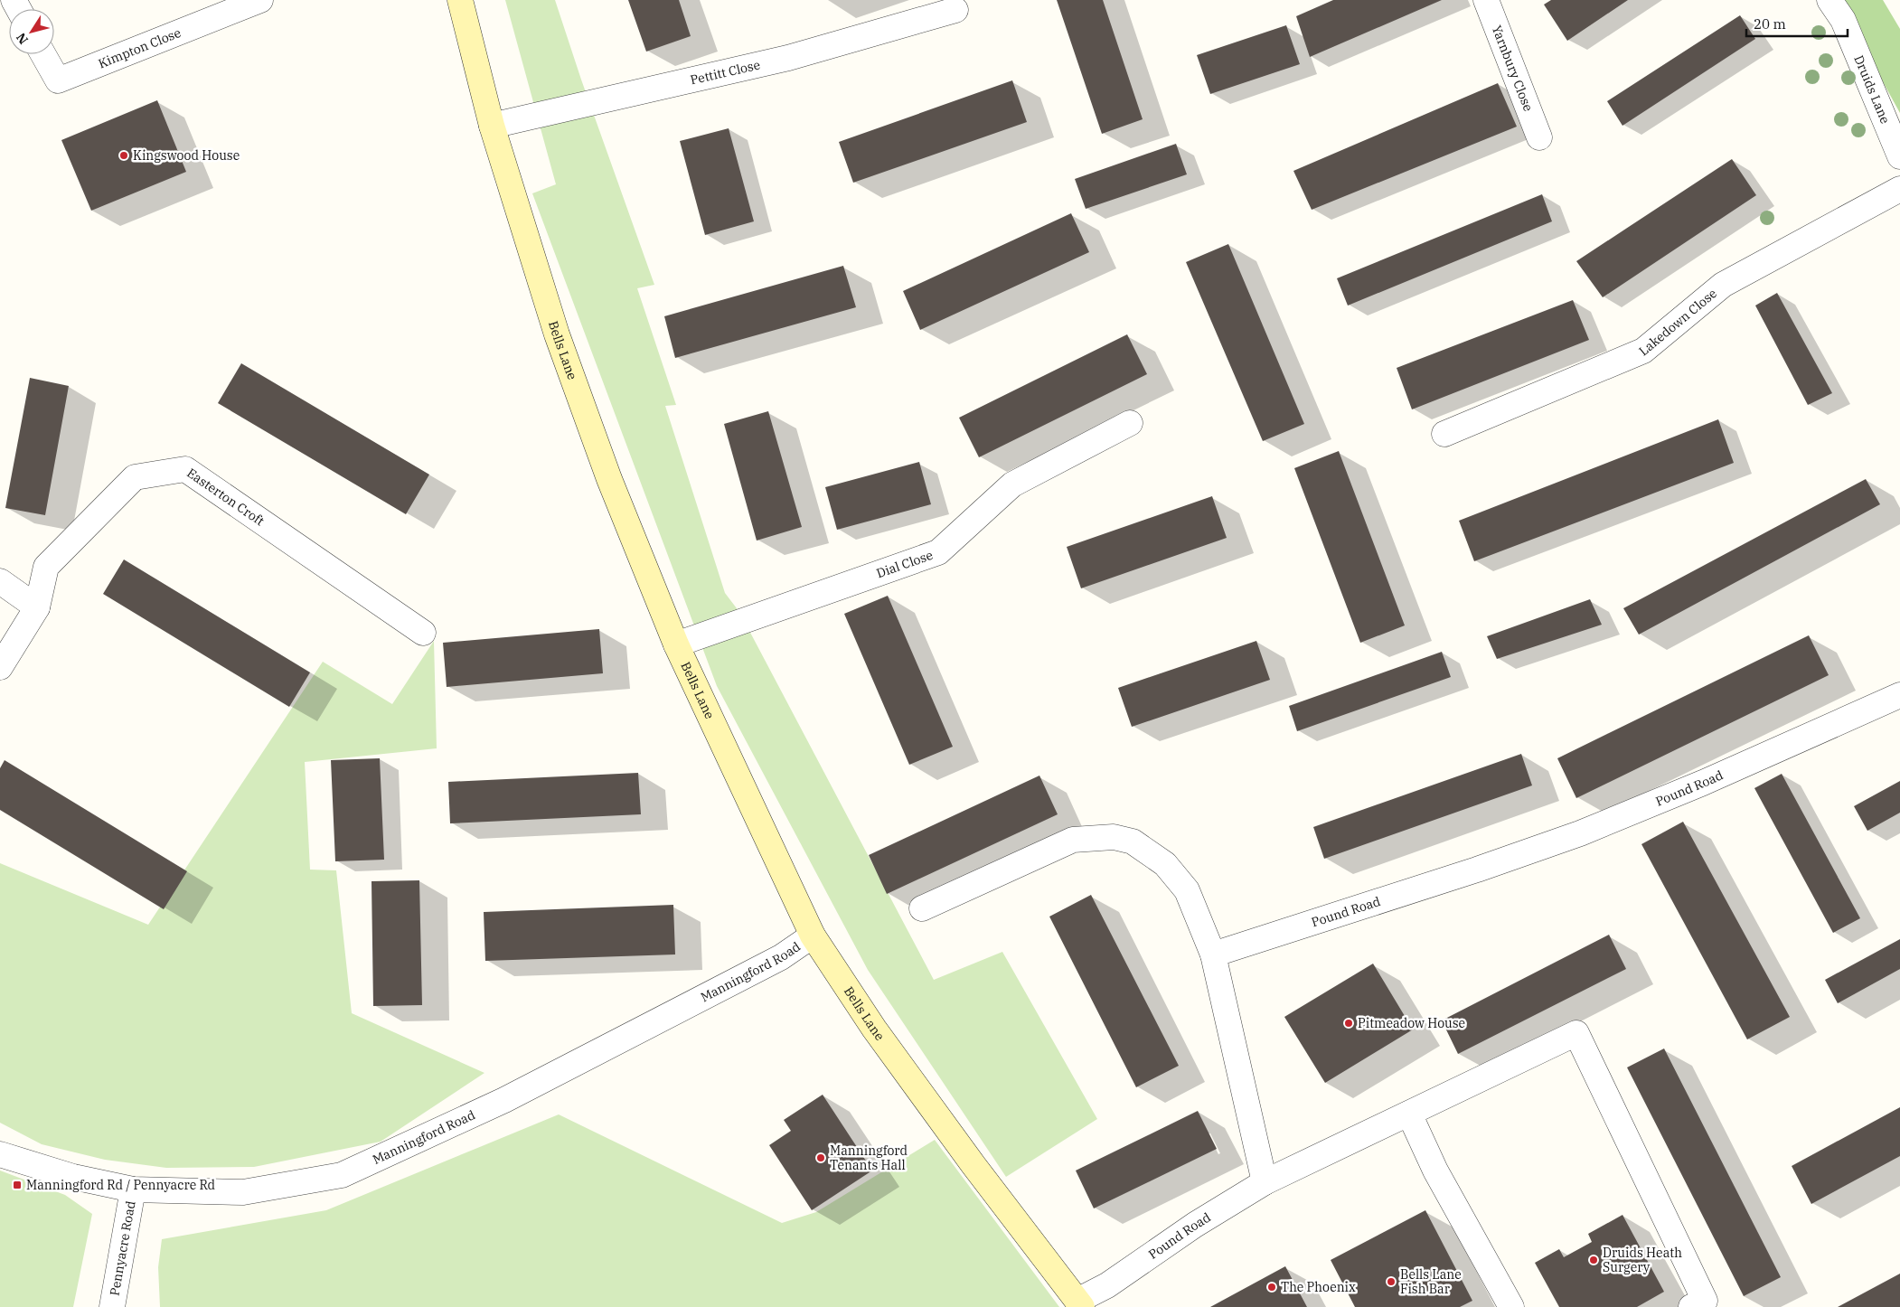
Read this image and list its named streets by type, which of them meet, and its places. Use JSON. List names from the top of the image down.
{
  "streets": {
    "street": [
      "Kimpton Close",
      "Yarnbury Close",
      "Pettitt Close",
      "Druids Lane",
      "Lakedown Close",
      "Bells Lane",
      "Easterton Croft",
      "Dial Close",
      "Pound Road",
      "Manningford Road",
      "Pennyacre Road"
    ]
  },
  "crossings": [
    ["Pettitt Close", "Bells Lane"],
    ["Bells Lane", "Dial Close"],
    ["Bells Lane", "Pound Road"],
    ["Bells Lane", "Manningford Road"],
    ["Manningford Road", "Pennyacre Road"]
  ],
  "places": {
    "other": [
      "Kingswood House",
      "Pitmeadow House",
      "Manningford Tenants Hall",
      "Druids Heath Surgery",
      "Bells Lane Fish Bar",
      "The Phoenix"
    ],
    "transit": ["Manningford Rd / Pennyacre Rd"]
  },
  "scale_bar": "20 m",
  "north": "bottom left"
}
